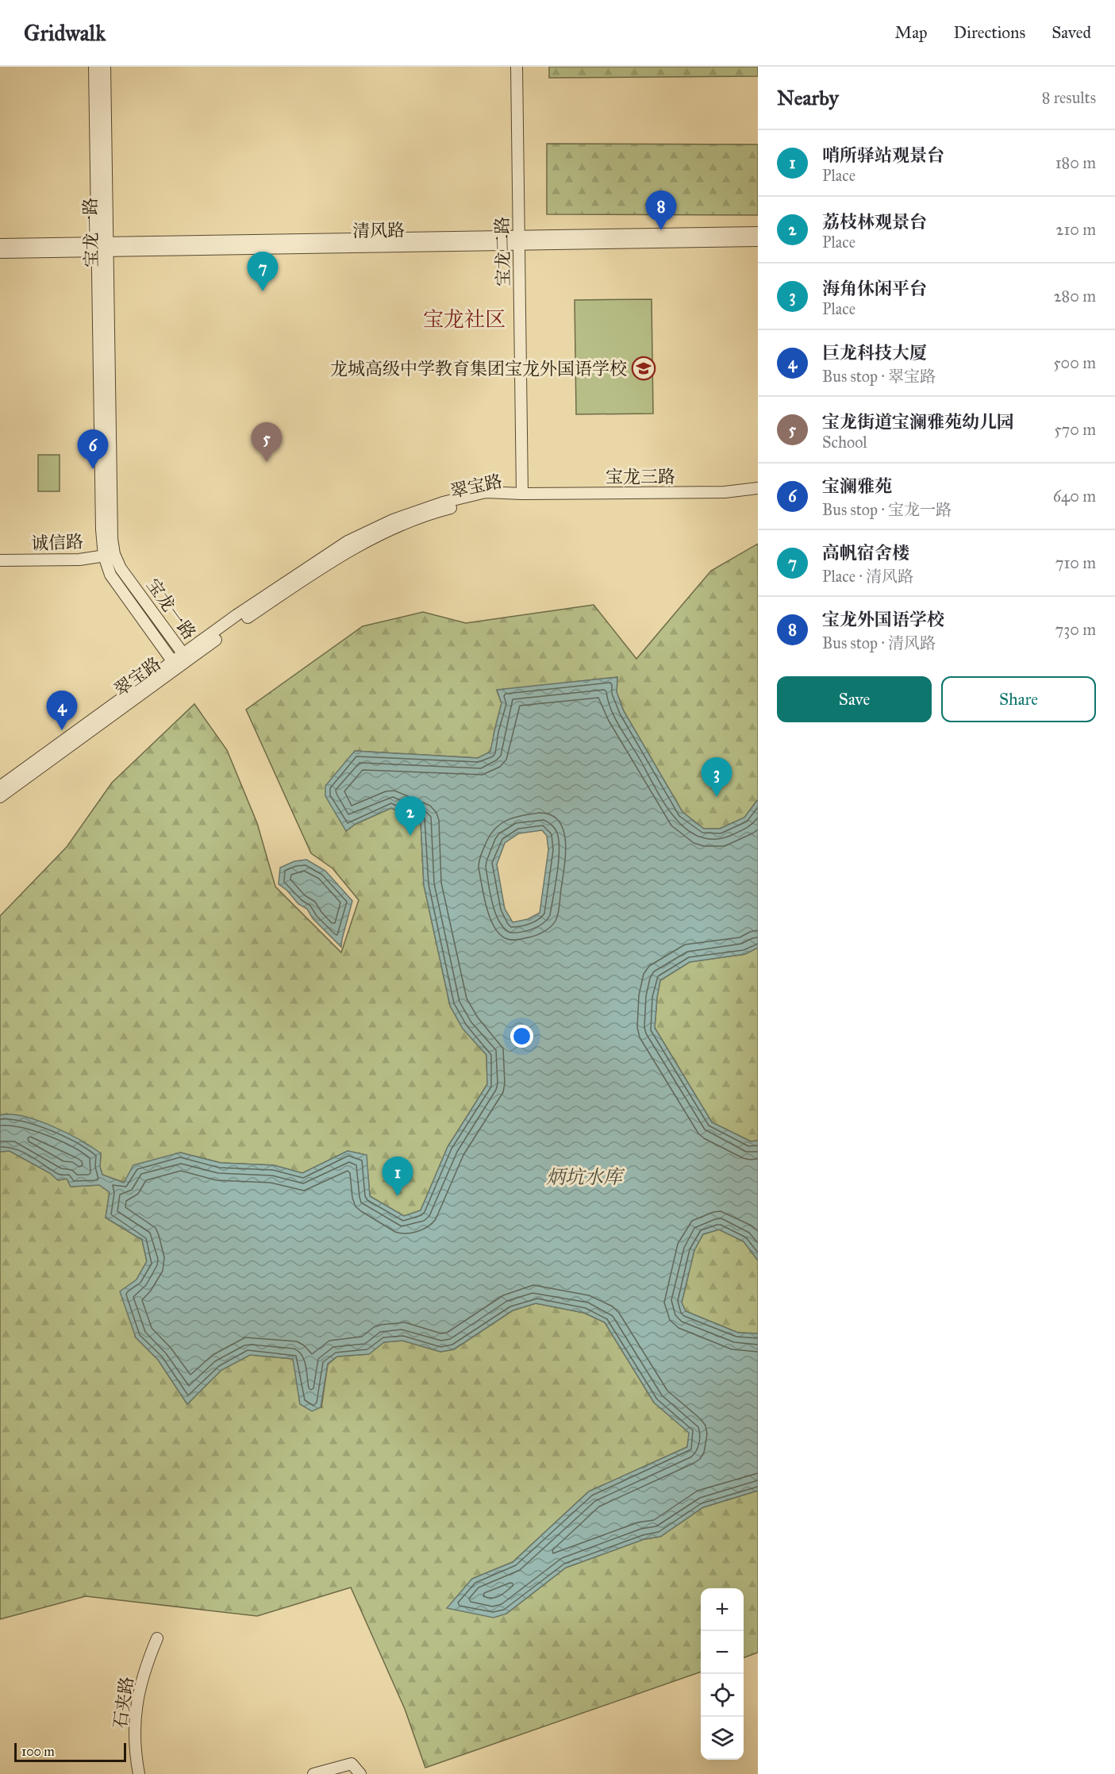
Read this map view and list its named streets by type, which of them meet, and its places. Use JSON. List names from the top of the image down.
{
  "streets": {
    "street": [
      "清风路",
      "宝龙一路",
      "宝龙二路",
      "宝龙三路",
      "翠宝路",
      "诚信路",
      "石夹路"
    ]
  },
  "crossings": [
    ["清风路", "宝龙一路"],
    ["清风路", "宝龙二路"],
    ["宝龙一路", "翠宝路"],
    ["宝龙一路", "诚信路"],
    ["宝龙二路", "宝龙三路"],
    ["宝龙二路", "翠宝路"],
    ["宝龙三路", "翠宝路"]
  ],
  "districts": ["宝龙社区"],
  "water": ["炳坑水库"],
  "places": {
    "school or university": ["龙城高级中学教育集团宝龙外国语学校"]
  },
  "scale_bar": "100 m",
  "page": {
    "header": "Gridwalk",
    "nav": ["Map", "Directions", "Saved"],
    "heading": ["Nearby", "8 results"],
    "list": [
      {
        "mark": "1",
        "name": "哨所驿站观景台",
        "note": "Place",
        "value": "180 m"
      },
      {
        "mark": "2",
        "name": "荔枝林观景台",
        "note": "Place",
        "value": "210 m"
      },
      {
        "mark": "3",
        "name": "海角休闲平台",
        "note": "Place",
        "value": "280 m"
      },
      {
        "mark": "4",
        "name": "巨龙科技大厦",
        "note": "Bus stop · 翠宝路",
        "value": "500 m"
      },
      {
        "mark": "5",
        "name": "宝龙街道宝澜雅苑幼儿园",
        "note": "School",
        "value": "570 m"
      },
      {
        "mark": "6",
        "name": "宝澜雅苑",
        "note": "Bus stop · 宝龙一路",
        "value": "640 m"
      },
      {
        "mark": "7",
        "name": "高帆宿舍楼",
        "note": "Place · 清风路",
        "value": "710 m"
      },
      {
        "mark": "8",
        "name": "宝龙外国语学校",
        "note": "Bus stop · 清风路",
        "value": "730 m"
      }
    ],
    "pins": [
      "8",
      "7",
      "5",
      "6",
      "4",
      "3",
      "2",
      "1"
    ],
    "buttons": ["Save", "Share"],
    "map_buttons": ["+", "−"],
    "scale": "100 m"
  }
}
